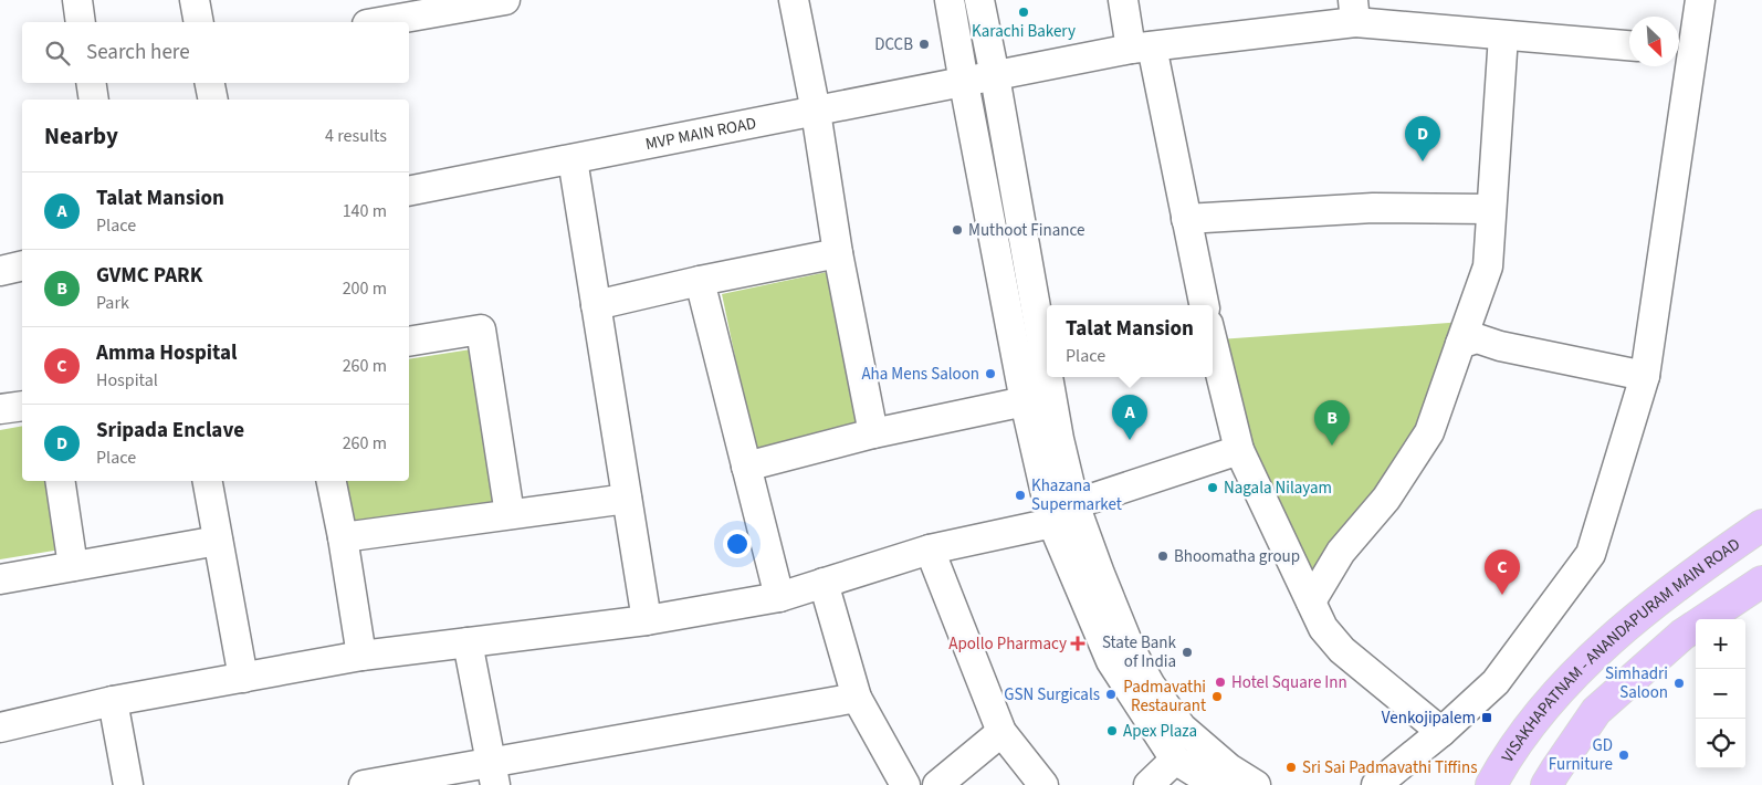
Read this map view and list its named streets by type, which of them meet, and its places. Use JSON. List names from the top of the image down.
{
  "streets": {
    "main road": ["VISAKHAPATNAM - ANANDAPURAM MAIN ROAD"],
    "street": ["MVP MAIN ROAD"]
  },
  "places": {
    "other": [
      "Karachi Bakery",
      "DCCB",
      "Muthoot Finance",
      "Aha Mens Saloon",
      "Nagala Nilayam",
      "Khazana Supermarket",
      "Bhoomatha group",
      "State Bank of India",
      "Hotel Square Inn",
      "Simhadri Saloon",
      "GSN Surgicals",
      "Padmavathi Restaurant",
      "Apex Plaza",
      "GD Furniture",
      "Sri Sai Padmavathi Tiffins"
    ],
    "health": ["Apollo Pharmacy"],
    "transit": ["Venkojipalem"]
  },
  "north": "bottom right",
  "page": {
    "search": "Search here",
    "heading": ["Nearby", "4 results"],
    "pins": [
      "D",
      "A",
      "B",
      "C"
    ],
    "list": [
      {
        "mark": "A",
        "name": "Talat Mansion",
        "note": "Place",
        "value": "140 m"
      },
      {
        "mark": "B",
        "name": "GVMC PARK",
        "note": "Park",
        "value": "200 m"
      },
      {
        "mark": "C",
        "name": "Amma Hospital",
        "note": "Hospital",
        "value": "260 m"
      },
      {
        "mark": "D",
        "name": "Sripada Enclave",
        "note": "Place",
        "value": "260 m"
      }
    ],
    "popup": ["Talat Mansion", "Place"],
    "map_buttons": ["+", "−"]
  }
}
